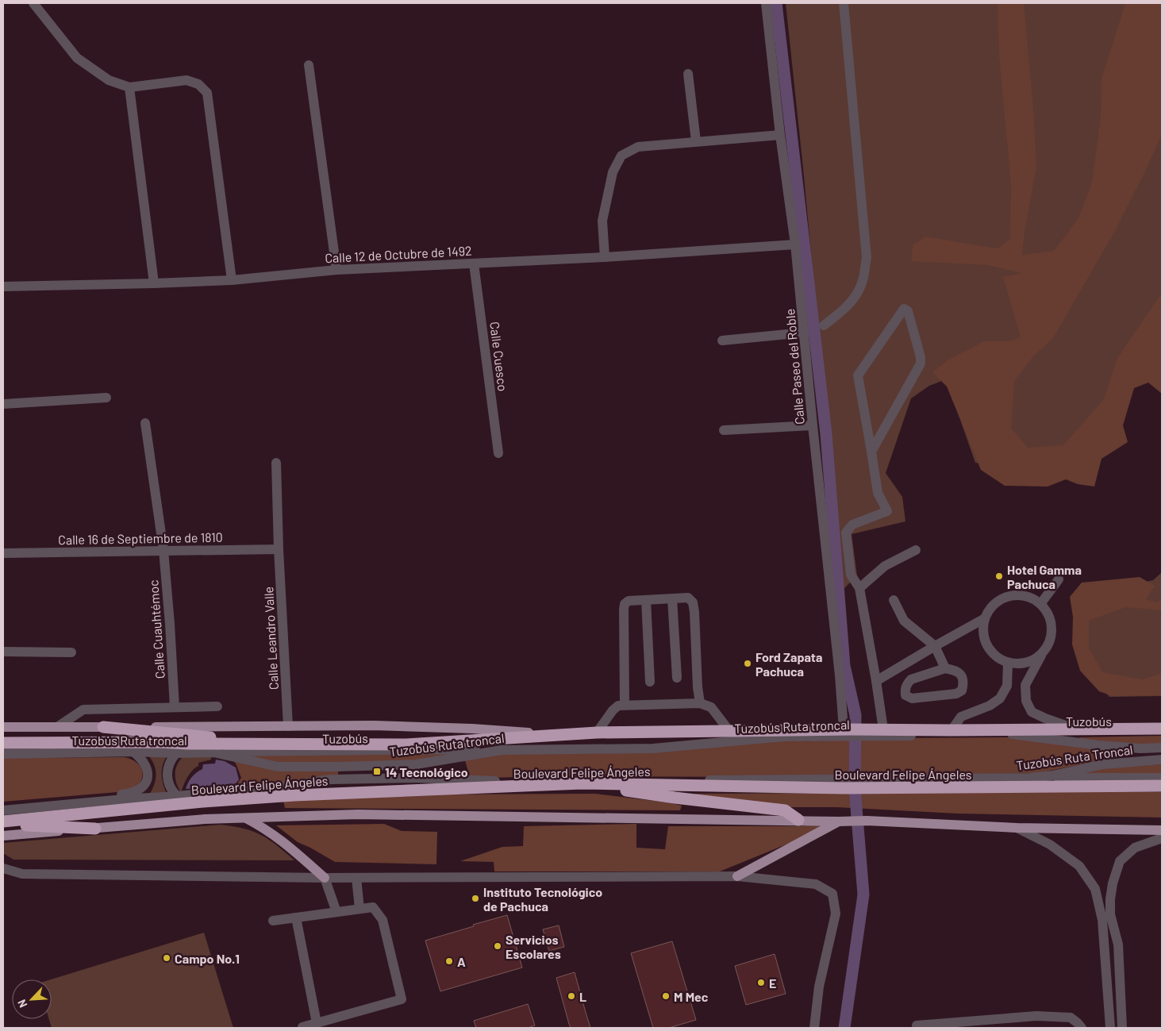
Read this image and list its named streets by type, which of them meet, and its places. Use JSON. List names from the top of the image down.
{
  "streets": {
    "highway": ["Boulevard Felipe Ángeles"],
    "street": [
      "Calle 12 de Octubre de 1492",
      "Calle Cuesco",
      "Calle Paseo del Roble",
      "Calle 16 de Septiembre de 1810",
      "Calle Cuauhtémoc",
      "Calle Leandro Valle",
      "Tuzobús",
      "Tuzobús Ruta troncal",
      "Tuzobús Ruta Troncal"
    ]
  },
  "crossings": [
    ["Calle 12 de Octubre de 1492", "Calle Cuesco"],
    ["Calle 12 de Octubre de 1492", "Calle Paseo del Roble"],
    ["Calle Paseo del Roble", "Tuzobús Ruta troncal"],
    ["Calle 16 de Septiembre de 1810", "Calle Cuauhtémoc"],
    ["Calle 16 de Septiembre de 1810", "Calle Leandro Valle"],
    ["Tuzobús", "Tuzobús Ruta troncal"],
    ["Tuzobús", "Tuzobús Ruta Troncal"],
    ["Tuzobús Ruta Troncal", "Boulevard Felipe Ángeles"]
  ],
  "places": {
    "other": [
      "Hotel Gamma Pachuca",
      "Ford Zapata Pachuca",
      "Instituto Tecnológico de Pachuca",
      "Servicios Escolares",
      "Campo No.1",
      "A",
      "E",
      "L",
      "M Mec"
    ],
    "transit": ["14 Tecnológico"]
  },
  "north": "bottom left"
}
